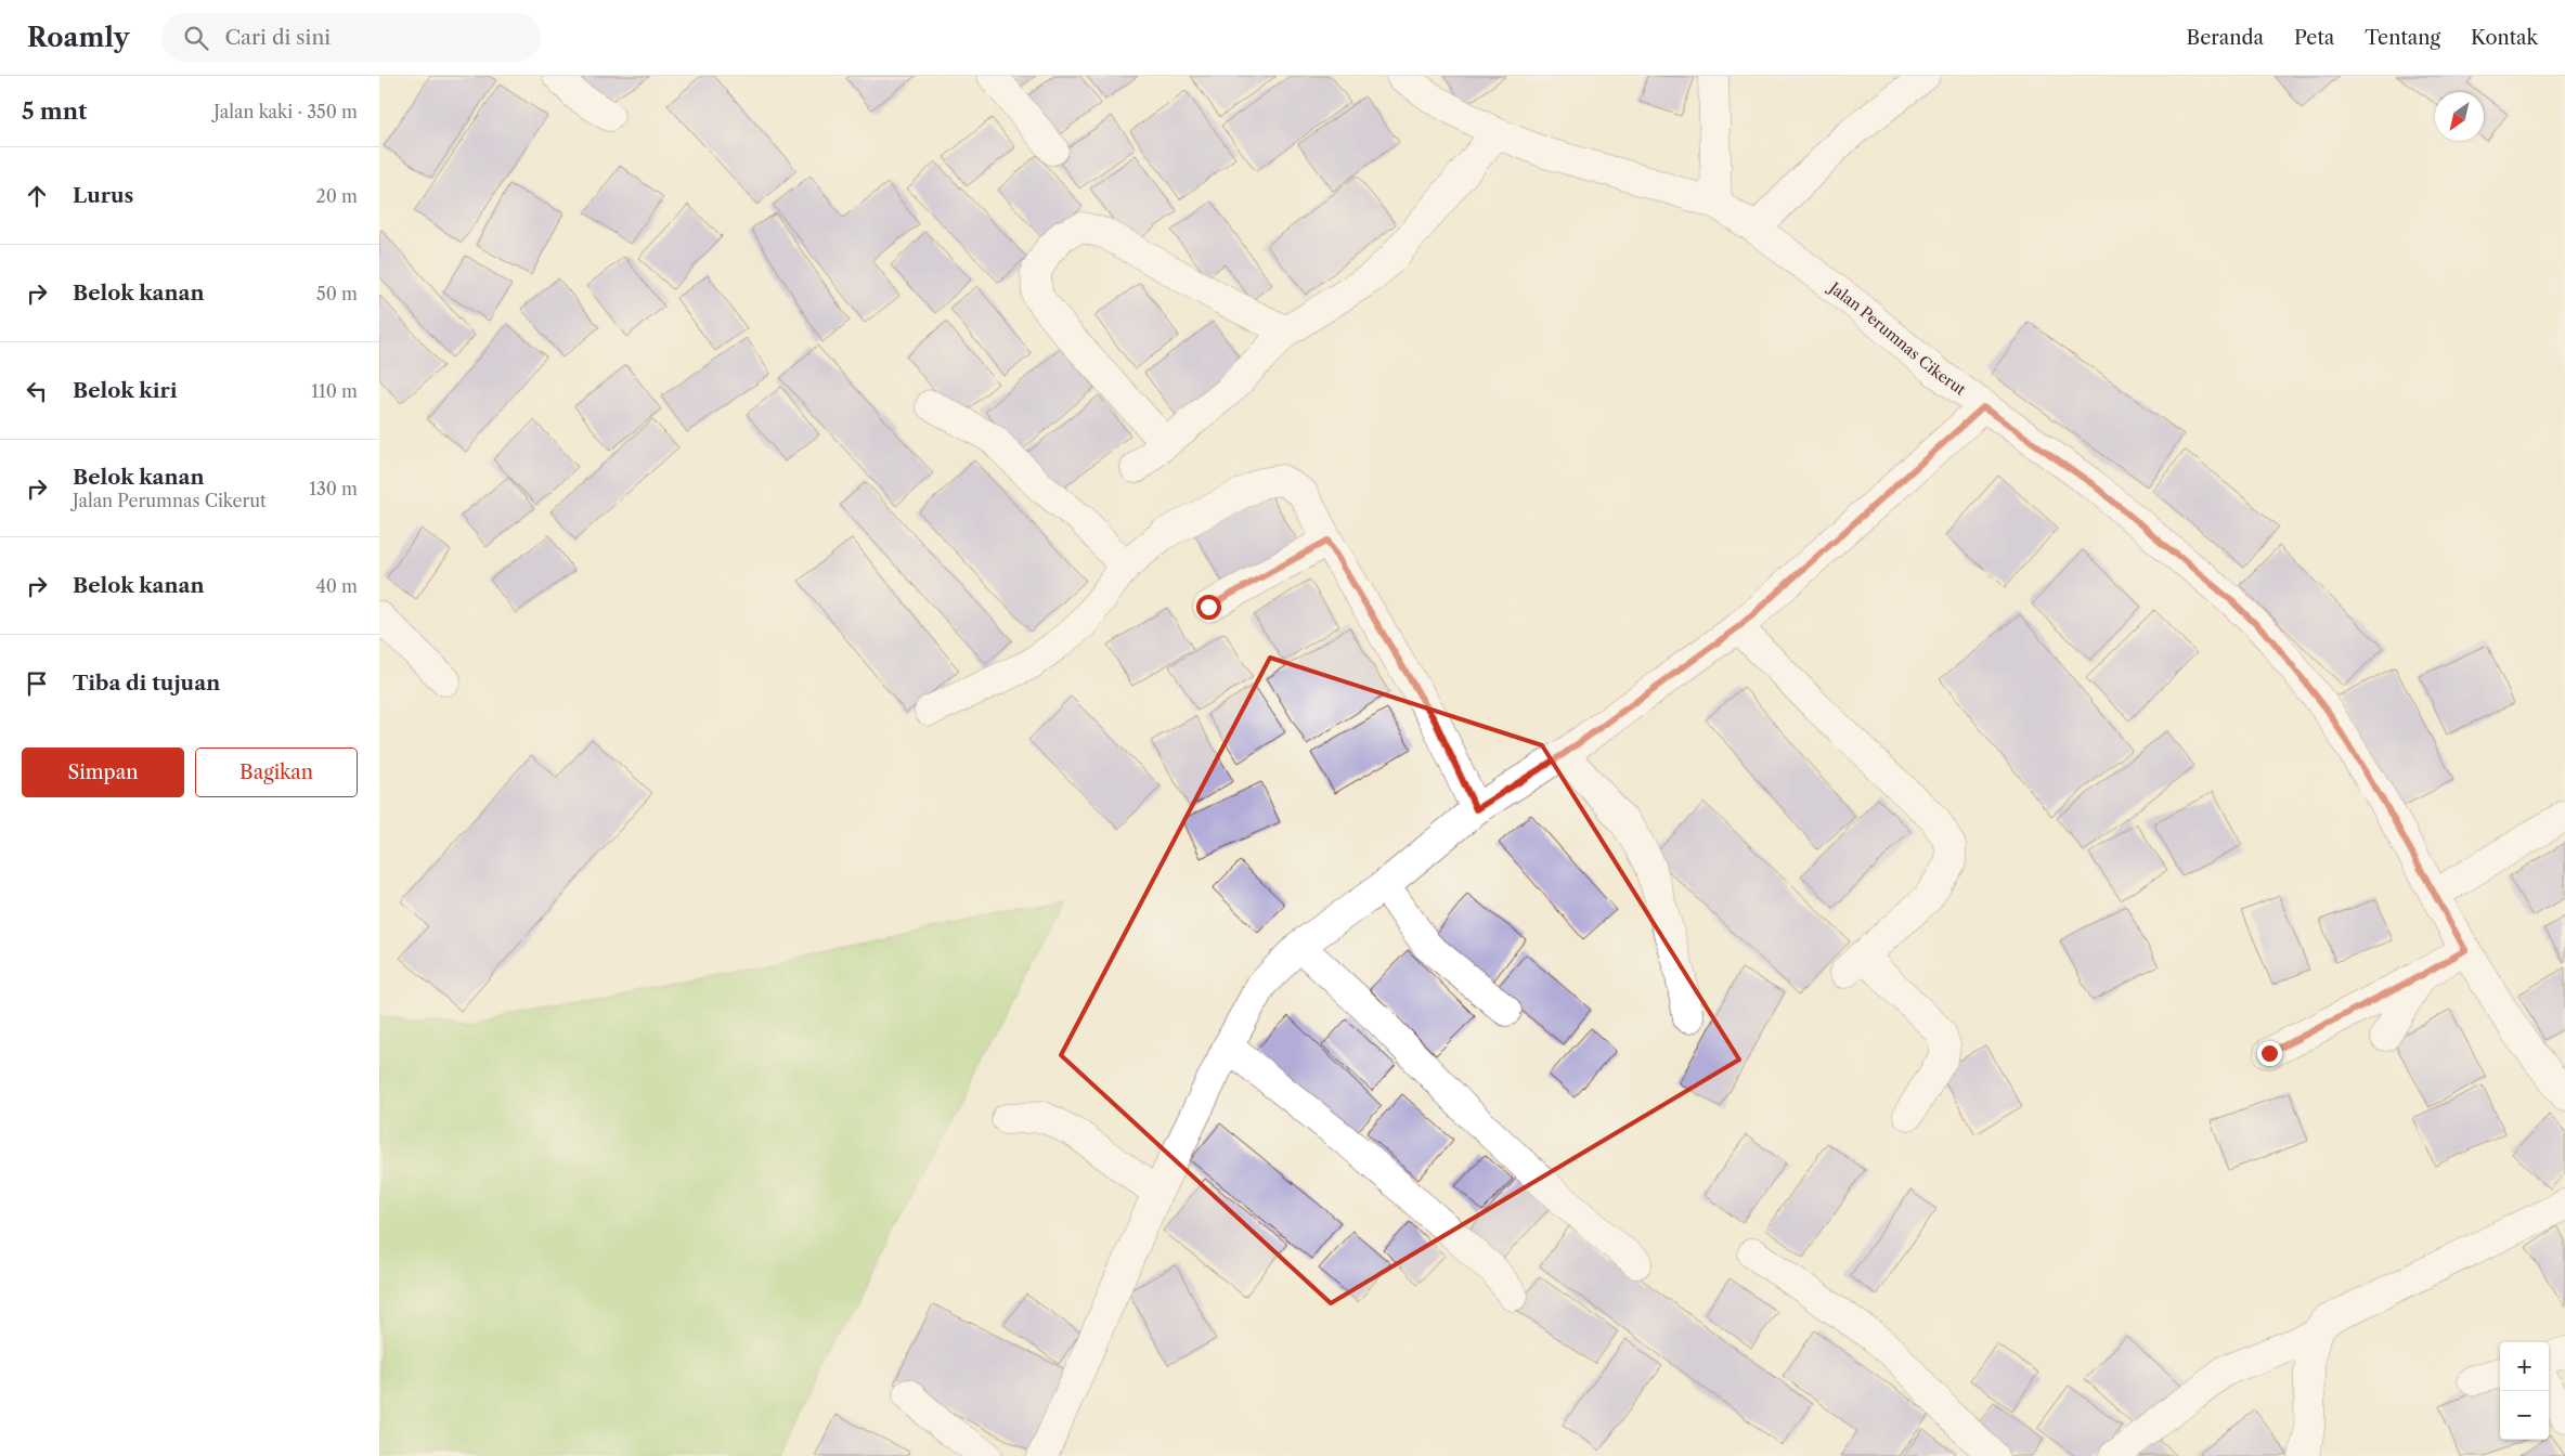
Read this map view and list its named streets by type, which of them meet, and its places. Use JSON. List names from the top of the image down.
{
  "streets": {
    "street": ["Jalan Perumnas Cikerut"]
  },
  "north": "bottom left",
  "page": {
    "header": "Roamly",
    "search": "Cari di sini",
    "nav": [
      "Beranda",
      "Peta",
      "Tentang",
      "Kontak"
    ],
    "heading": ["5 mnt", "Jalan kaki · 350 m"],
    "list": [
      ["Lurus", "20 m"],
      ["Belok kanan", "50 m"],
      ["Belok kiri", "110 m"],
      ["Belok kanan", "Jalan Perumnas Cikerut", "130 m"],
      ["Belok kanan", "40 m"],
      "Tiba di tujuan"
    ],
    "buttons": ["Simpan", "Bagikan"],
    "map_buttons": ["+", "−"]
  }
}
